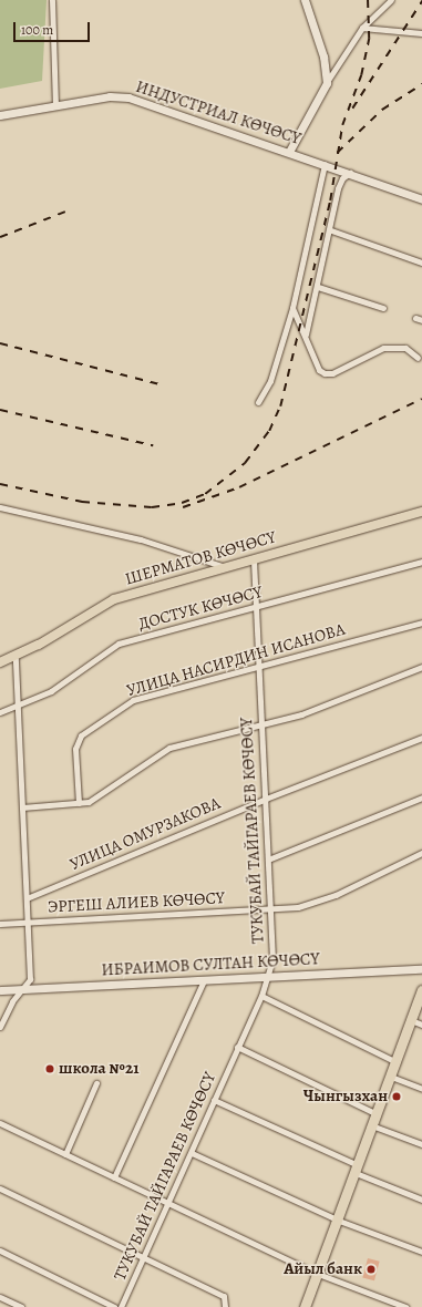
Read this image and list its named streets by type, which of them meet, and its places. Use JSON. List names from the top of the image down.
{
  "streets": {
    "main road": ["ИНДУСТРИАЛ КӨЧӨСҮ", "ШЕРМАТОВ КӨЧӨСҮ", "ИБРАИМОВ СУЛТАН КӨЧӨСҮ"],
    "street": [
      "ДОСТУК КӨЧӨСҮ",
      "УЛИЦА НАСИРДИН ИСАНОВА",
      "ТУКУБАЙ ТАЙГАРАЕВ КӨЧӨСҮ",
      "УЛИЦА ОМУРЗАКОВА",
      "ЭРГЕШ АЛИЕВ КӨЧӨСҮ"
    ]
  },
  "crossings": [
    ["ШЕРМАТОВ КӨЧӨСҮ", "ТУКУБАЙ ТАЙГАРАЕВ КӨЧӨСҮ"],
    ["ДОСТУК КӨЧӨСҮ", "ТУКУБАЙ ТАЙГАРАЕВ КӨЧӨСҮ"],
    ["УЛИЦА НАСИРДИН ИСАНОВА", "ТУКУБАЙ ТАЙГАРАЕВ КӨЧӨСҮ"],
    ["ТУКУБАЙ ТАЙГАРАЕВ КӨЧӨСҮ", "УЛИЦА ОМУРЗАКОВА"],
    ["ТУКУБАЙ ТАЙГАРАЕВ КӨЧӨСҮ", "ЭРГЕШ АЛИЕВ КӨЧӨСҮ"],
    ["ТУКУБАЙ ТАЙГАРАЕВ КӨЧӨСҮ", "ИБРАИМОВ СУЛТАН КӨЧӨСҮ"]
  ],
  "places": ["школа №21", "Чынгызхан", "Айыл банк"],
  "scale_bar": "100 m"
}
